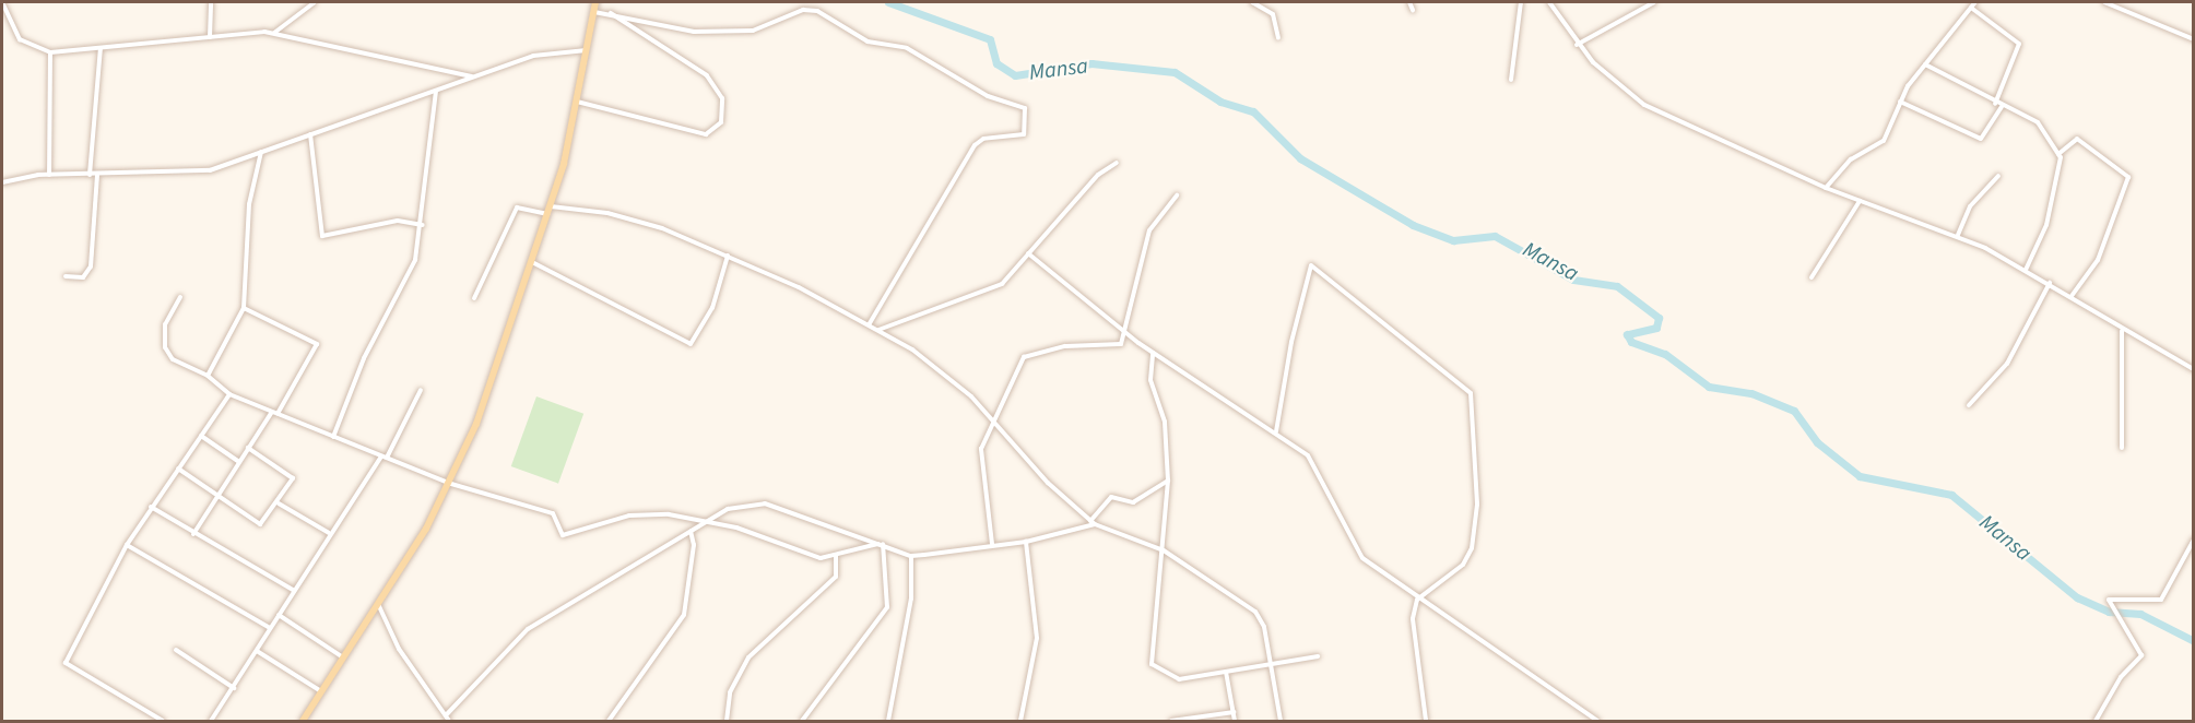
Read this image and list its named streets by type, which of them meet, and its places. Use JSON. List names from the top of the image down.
{
  "water": ["Mansa"]
}
